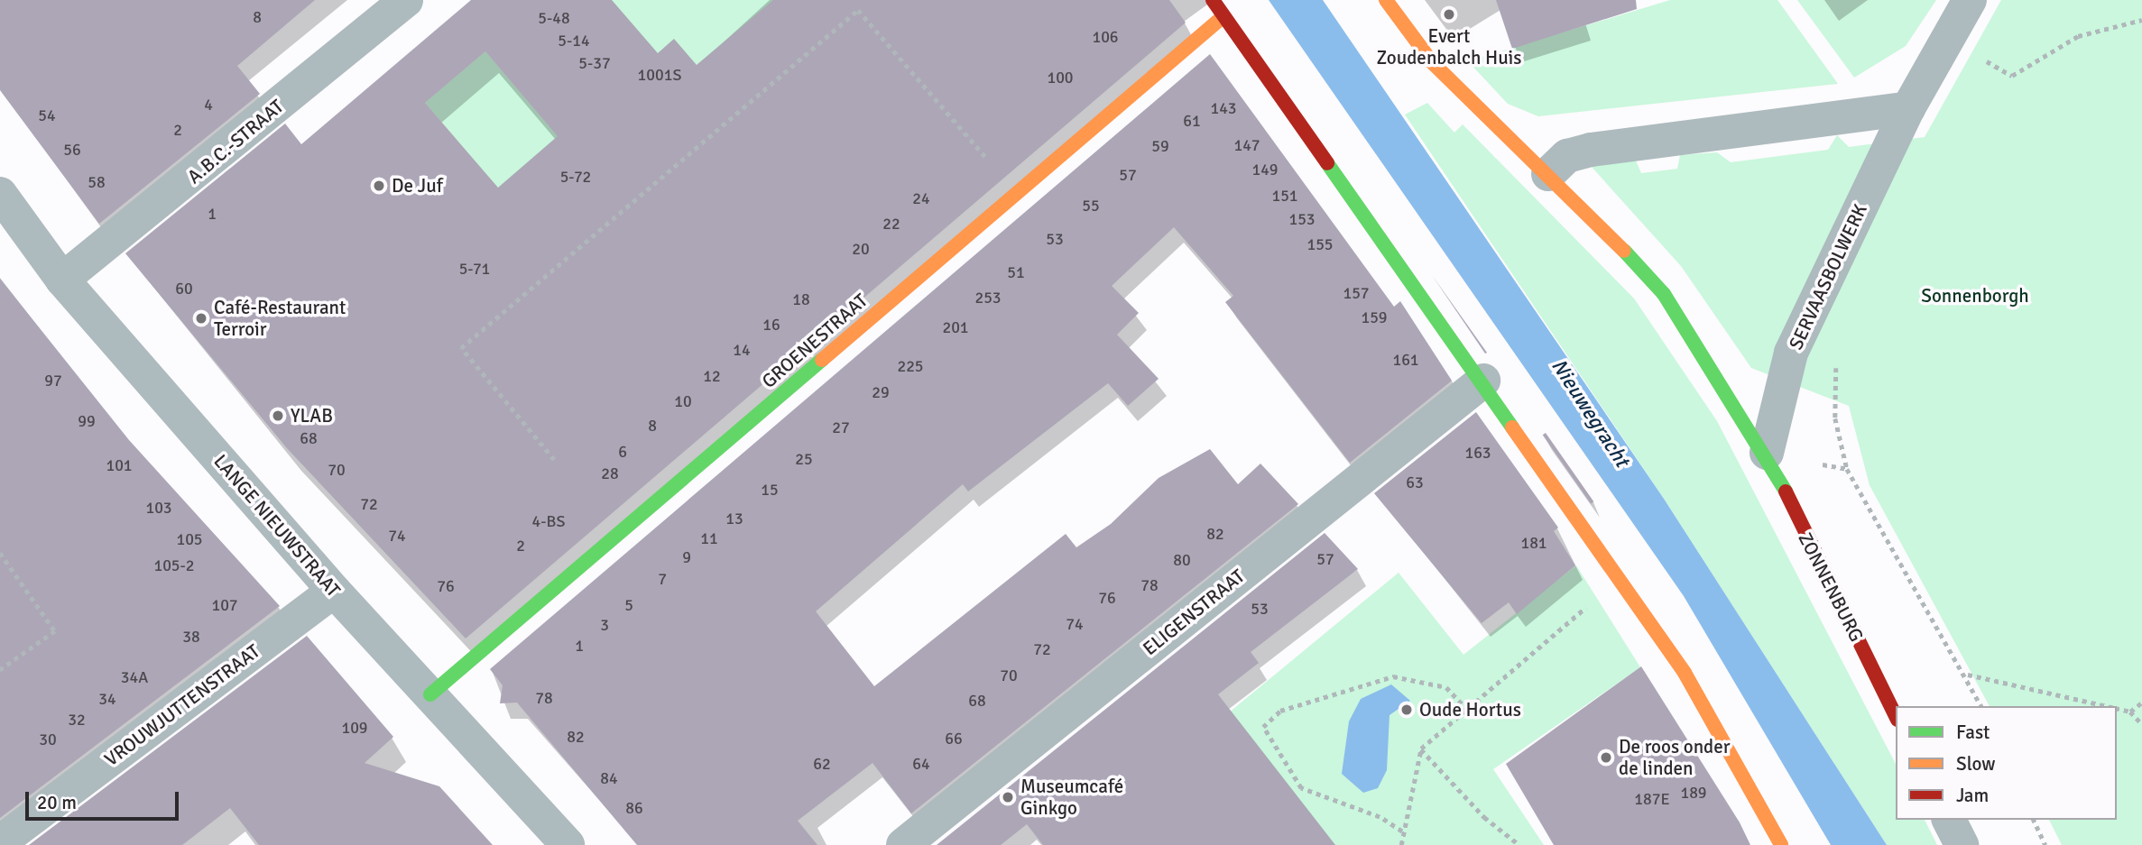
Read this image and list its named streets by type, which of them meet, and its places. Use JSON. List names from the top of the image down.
{
  "streets": {
    "street": [
      "A.B.C.-STRAAT",
      "SERVAASBOLWERK",
      "GROENESTRAAT",
      "LANGE NIEUWSTRAAT",
      "ZONNENBURG",
      "ELIGENSTRAAT",
      "VROUWJUTTENSTRAAT"
    ]
  },
  "crossings": [
    ["A.B.C.-STRAAT", "LANGE NIEUWSTRAAT"],
    ["SERVAASBOLWERK", "ZONNENBURG"],
    ["GROENESTRAAT", "LANGE NIEUWSTRAAT"],
    ["LANGE NIEUWSTRAAT", "VROUWJUTTENSTRAAT"]
  ],
  "water": ["Nieuwegracht"],
  "parks": ["Sonnenborgh"],
  "places": [
    "Evert Zoudenbalch Huis",
    "De Juf",
    "Café-Restaurant Terroir",
    "YLAB",
    "Oude Hortus",
    "De roos onder de linden",
    "Museumcafé Ginkgo"
  ],
  "house_numbers": [
    "8",
    "5-48",
    "106",
    "5-14",
    "5-37",
    "1001S",
    "100",
    "4",
    "143",
    "54",
    "61",
    "2",
    "147",
    "59",
    "56",
    "149",
    "57",
    "5-72",
    "58",
    "151",
    "24",
    "55",
    "1",
    "153",
    "22",
    "53",
    "155",
    "20",
    "5-71",
    "51",
    "60",
    "157",
    "253",
    "18",
    "159",
    "16",
    "201",
    "14",
    "161",
    "225",
    "12",
    "97",
    "29",
    "10",
    "99",
    "8",
    "27",
    "68",
    "6",
    "163",
    "25",
    "101",
    "70",
    "28",
    "63",
    "15",
    "72",
    "103",
    "13",
    "4-BS",
    "82",
    "74",
    "11",
    "105",
    "181",
    "2",
    "9",
    "57",
    "80",
    "105-2",
    "7",
    "78",
    "76",
    "76",
    "107",
    "5",
    "53",
    "74",
    "3",
    "38",
    "1",
    "72",
    "70",
    "34A",
    "78",
    "34",
    "68",
    "32",
    "109",
    "82",
    "66",
    "30",
    "62",
    "64",
    "84",
    "189",
    "187E",
    "86"
  ],
  "legend": ["Fast", "Slow", "Jam"],
  "scale_bar": "20 m"
}
